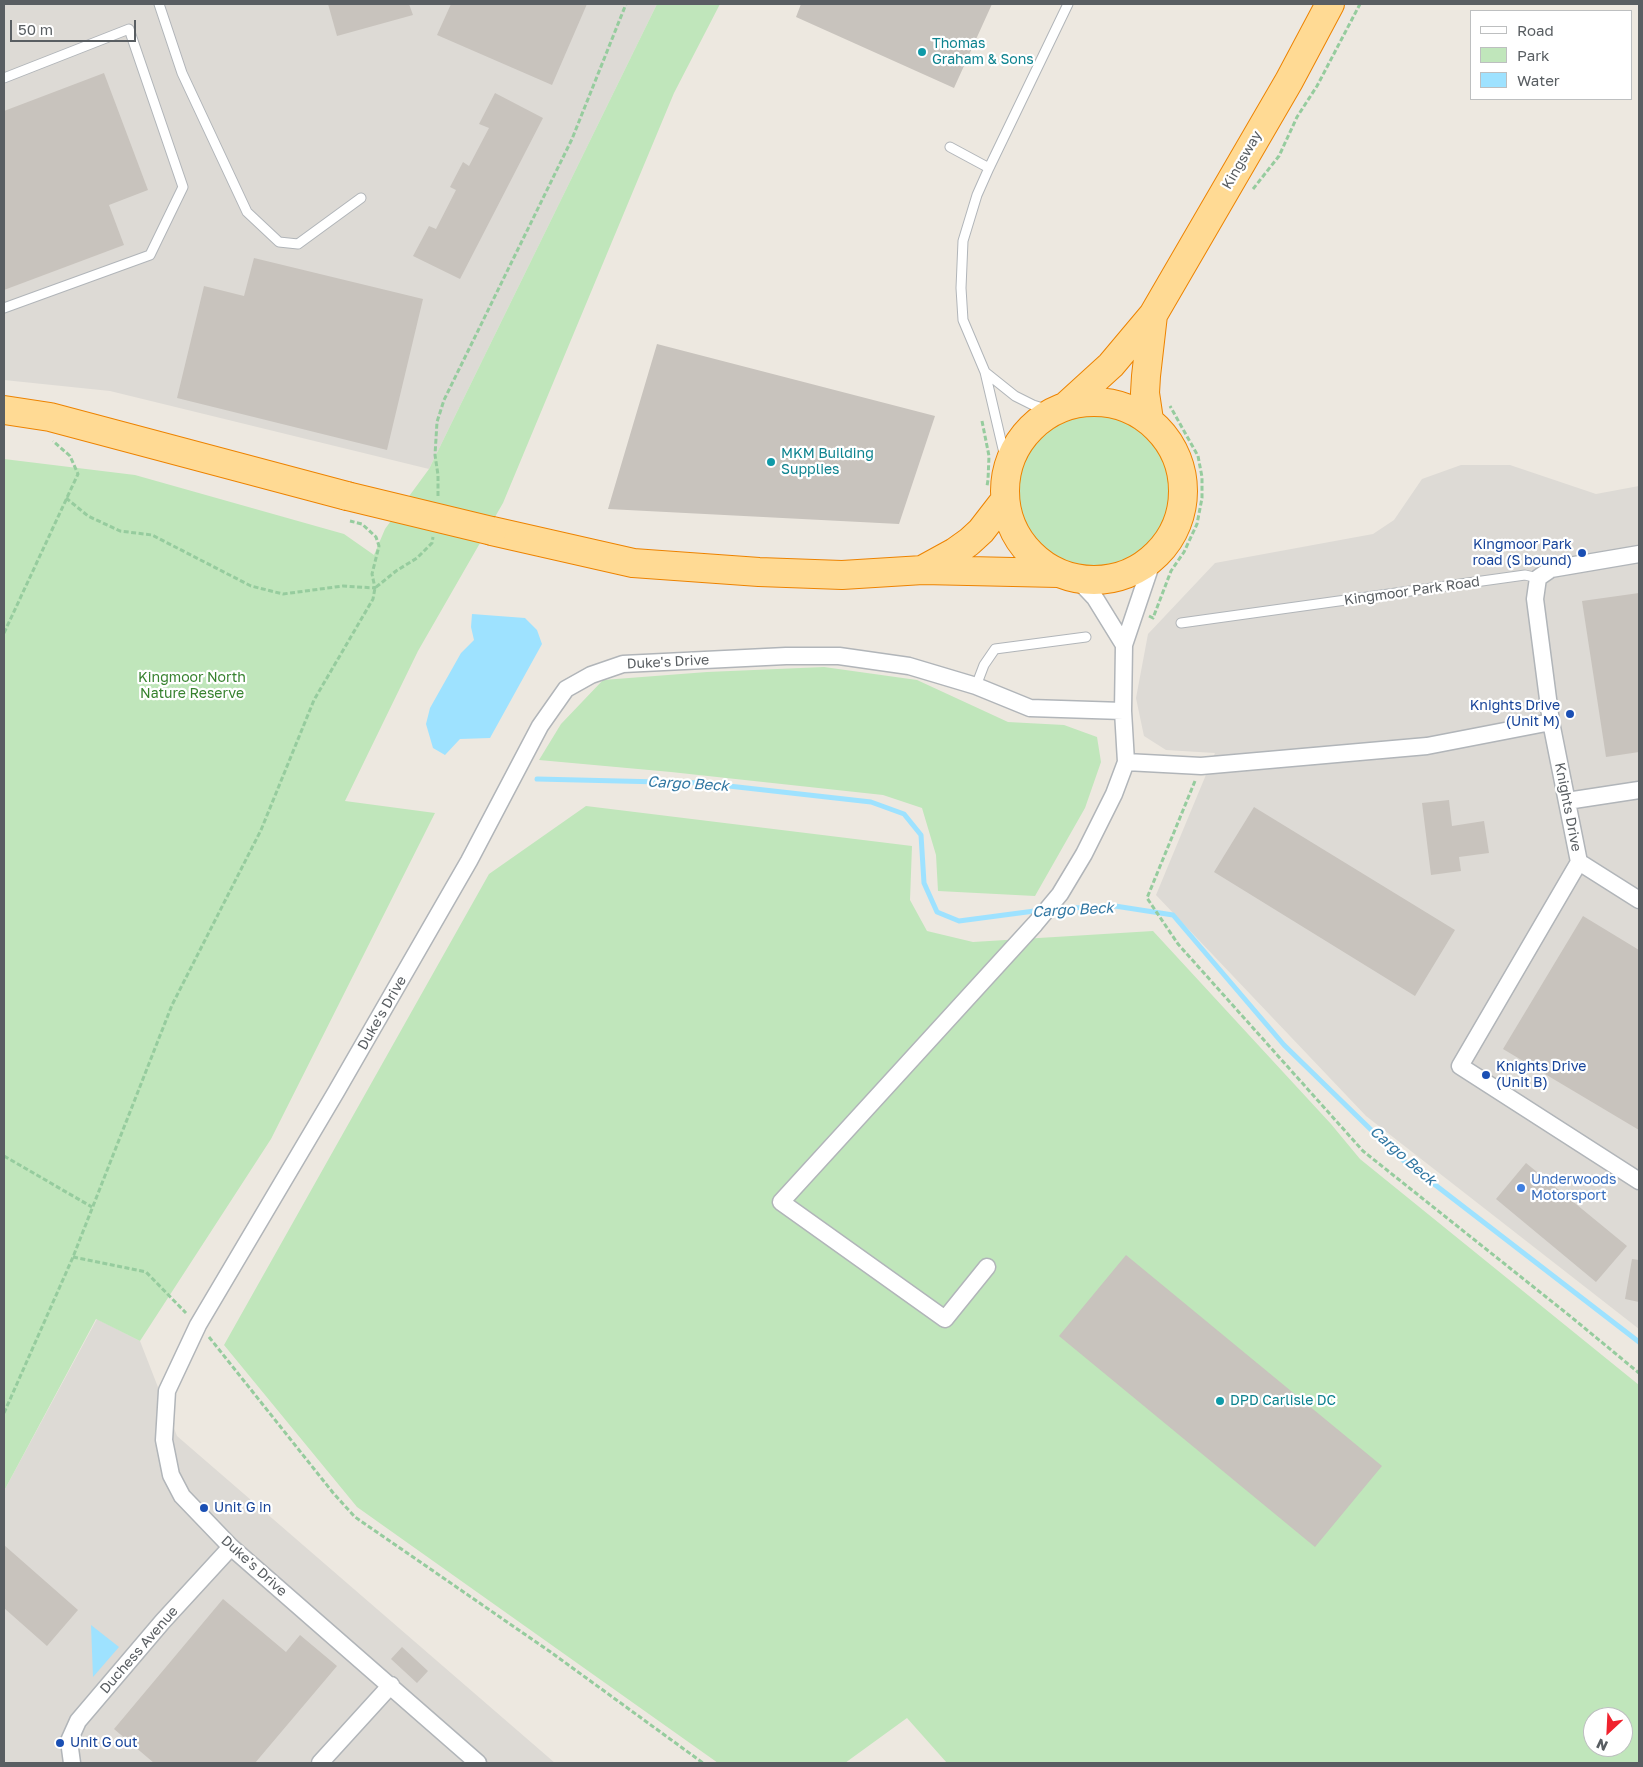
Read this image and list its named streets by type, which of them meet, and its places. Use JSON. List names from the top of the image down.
{
  "streets": {
    "highway": ["Kingsway"],
    "street": [
      "Kingmoor Park Road",
      "Duke's Drive",
      "Knights Drive",
      "Duchess Avenue"
    ]
  },
  "crossings": [
    ["Kingmoor Park Road", "Knights Drive"],
    ["Duke's Drive", "Duchess Avenue"]
  ],
  "water": ["Cargo Beck"],
  "parks": ["Kingmoor North Nature Reserve"],
  "places": [
    "Thomas Graham & Sons",
    "MKM Building Supplies",
    "Kingmoor Park road (S bound)",
    "Knights Drive (Unit M)",
    "Knights Drive (Unit B)",
    "Underwoods Motorsport",
    "DPD Carlisle DC",
    "Unit G in",
    "Unit G out"
  ],
  "legend": ["Road", "Park", "Water"],
  "scale_bar": "50 m",
  "north": "bottom left"
}
